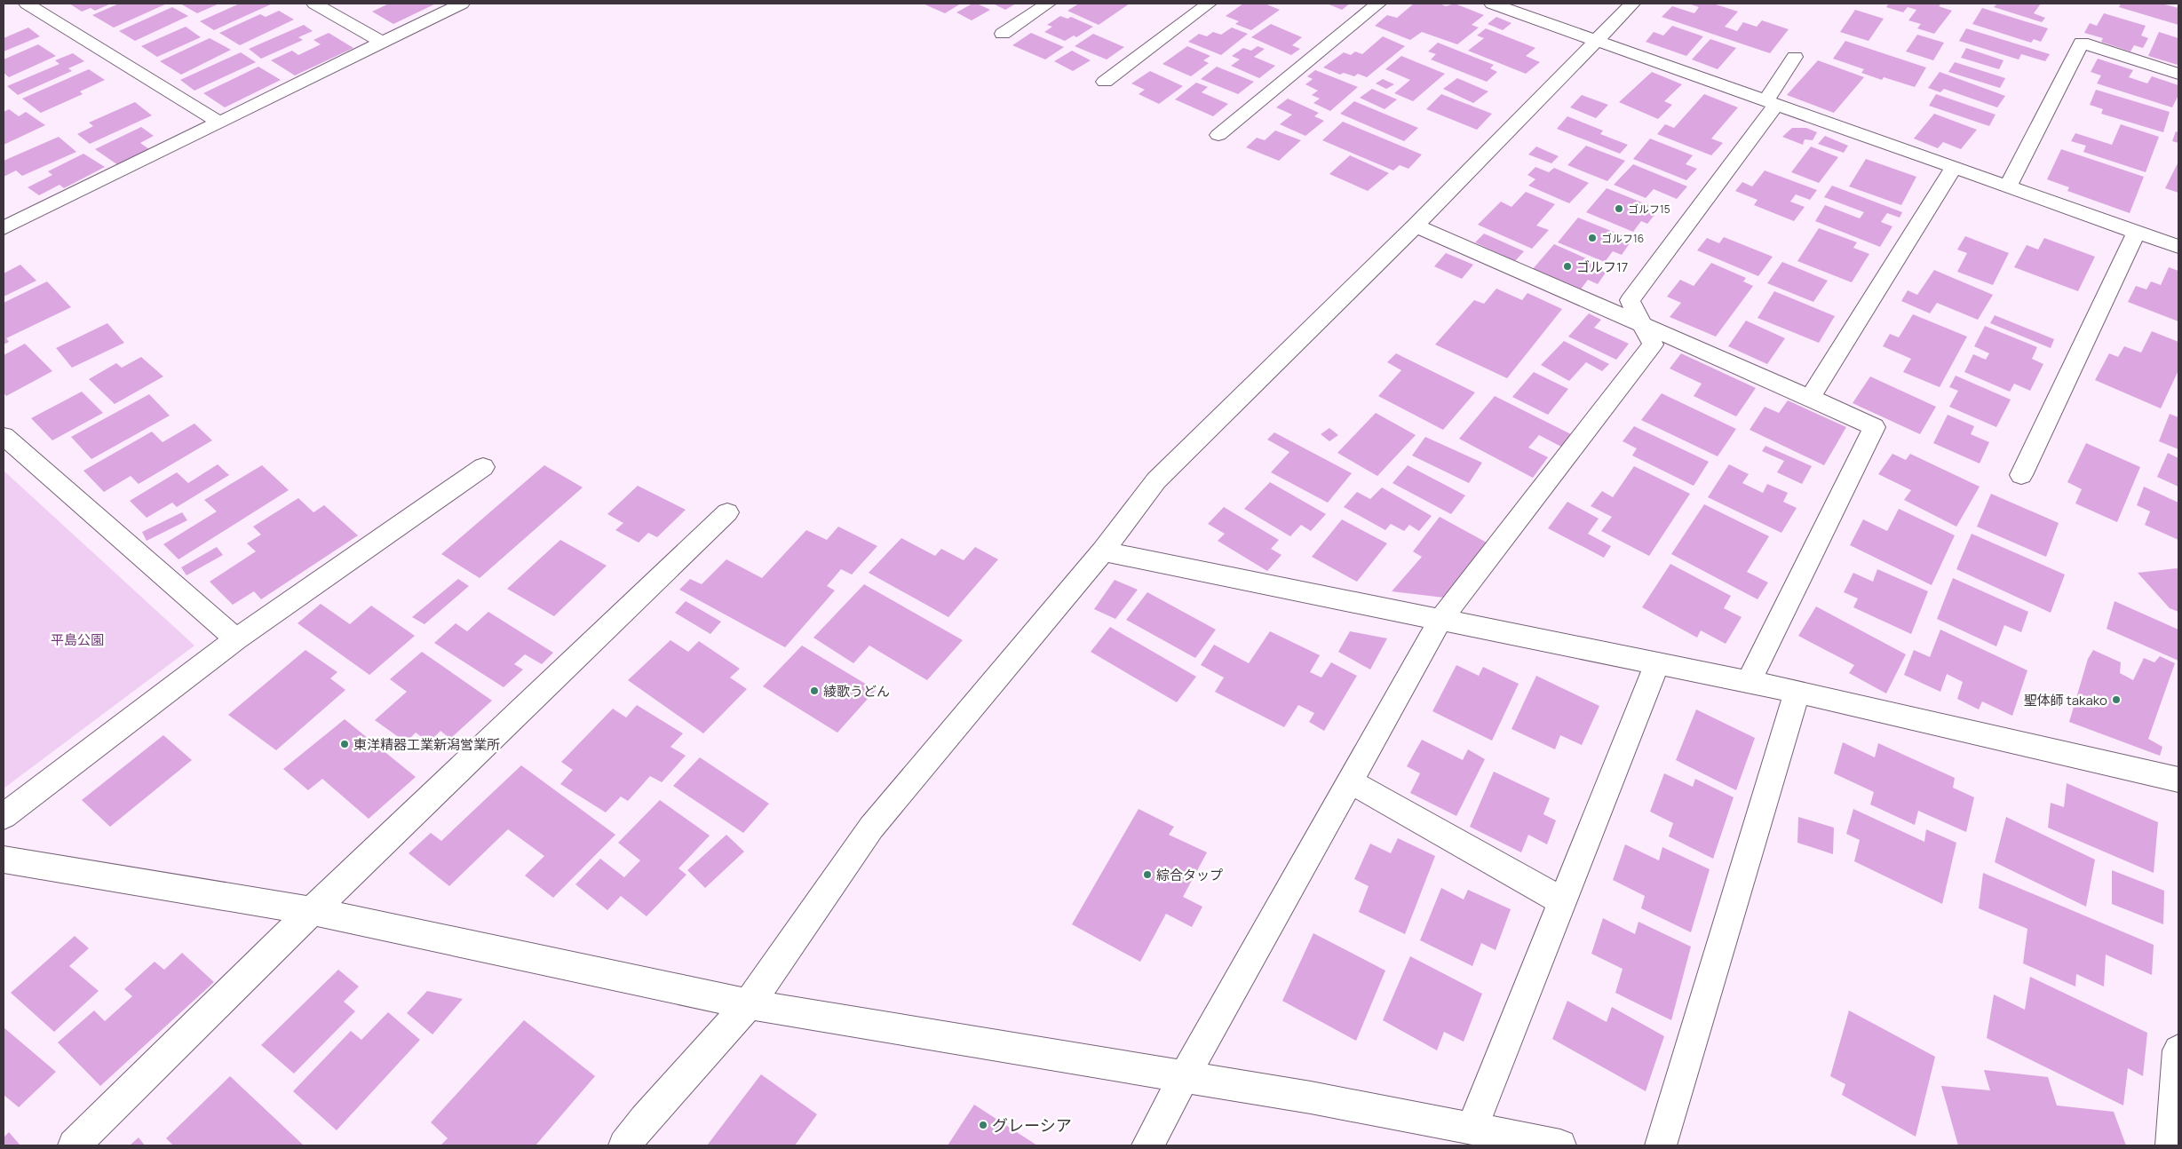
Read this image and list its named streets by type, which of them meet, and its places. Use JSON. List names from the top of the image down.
{
  "parks": ["平島公園"],
  "places": [
    "ゴルフ15",
    "ゴルフ16",
    "ゴルフ17",
    "綾歌うどん",
    "聖体師 takako",
    "東洋精器工業新潟営業所",
    "綜合タップ",
    "グレーシア"
  ]
}
